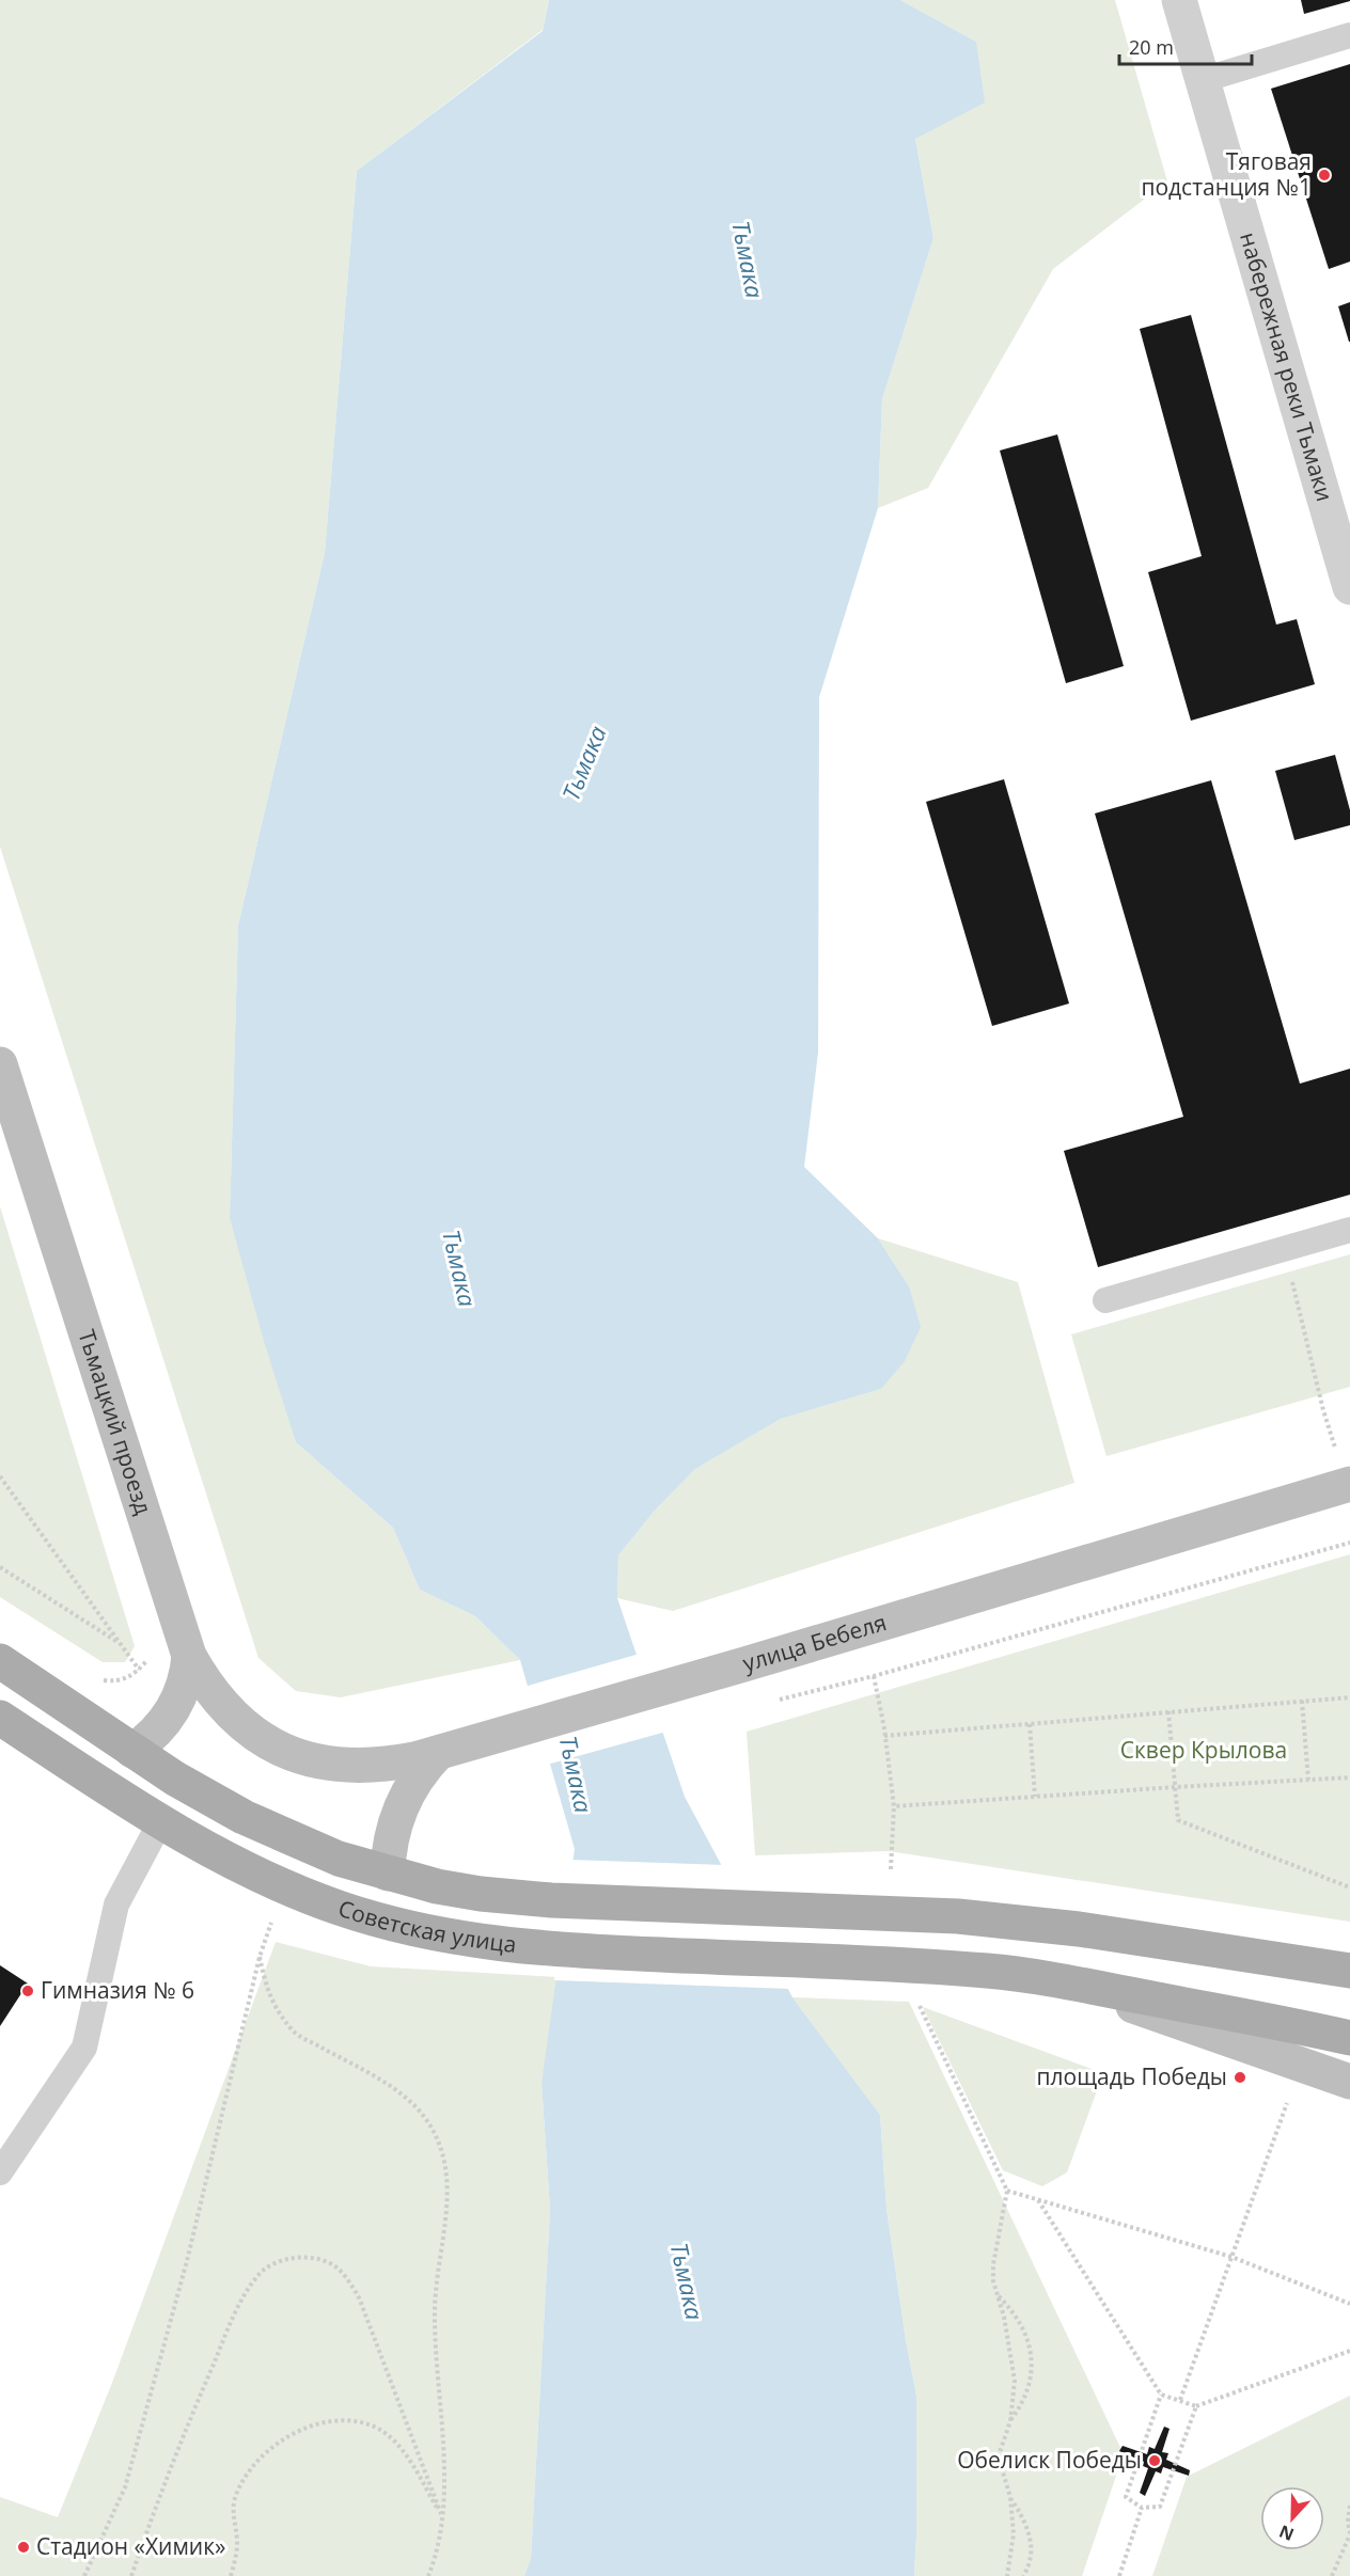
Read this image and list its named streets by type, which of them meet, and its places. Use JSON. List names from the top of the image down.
{
  "streets": {
    "main road": ["Советская улица"],
    "street": ["набережная реки Тьмаки", "Тьмацкий проезд", "улица Бебеля"]
  },
  "crossings": [
    ["Тьмацкий проезд", "улица Бебеля"]
  ],
  "water": ["Тьмака"],
  "parks": ["Сквер Крылова"],
  "places": [
    "Тяговая подстанция №1",
    "Гимназия № 6",
    "площадь Победы",
    "Обелиск Победы",
    "Стадион «Химик»"
  ],
  "scale_bar": "20 m",
  "north": "bottom"
}
